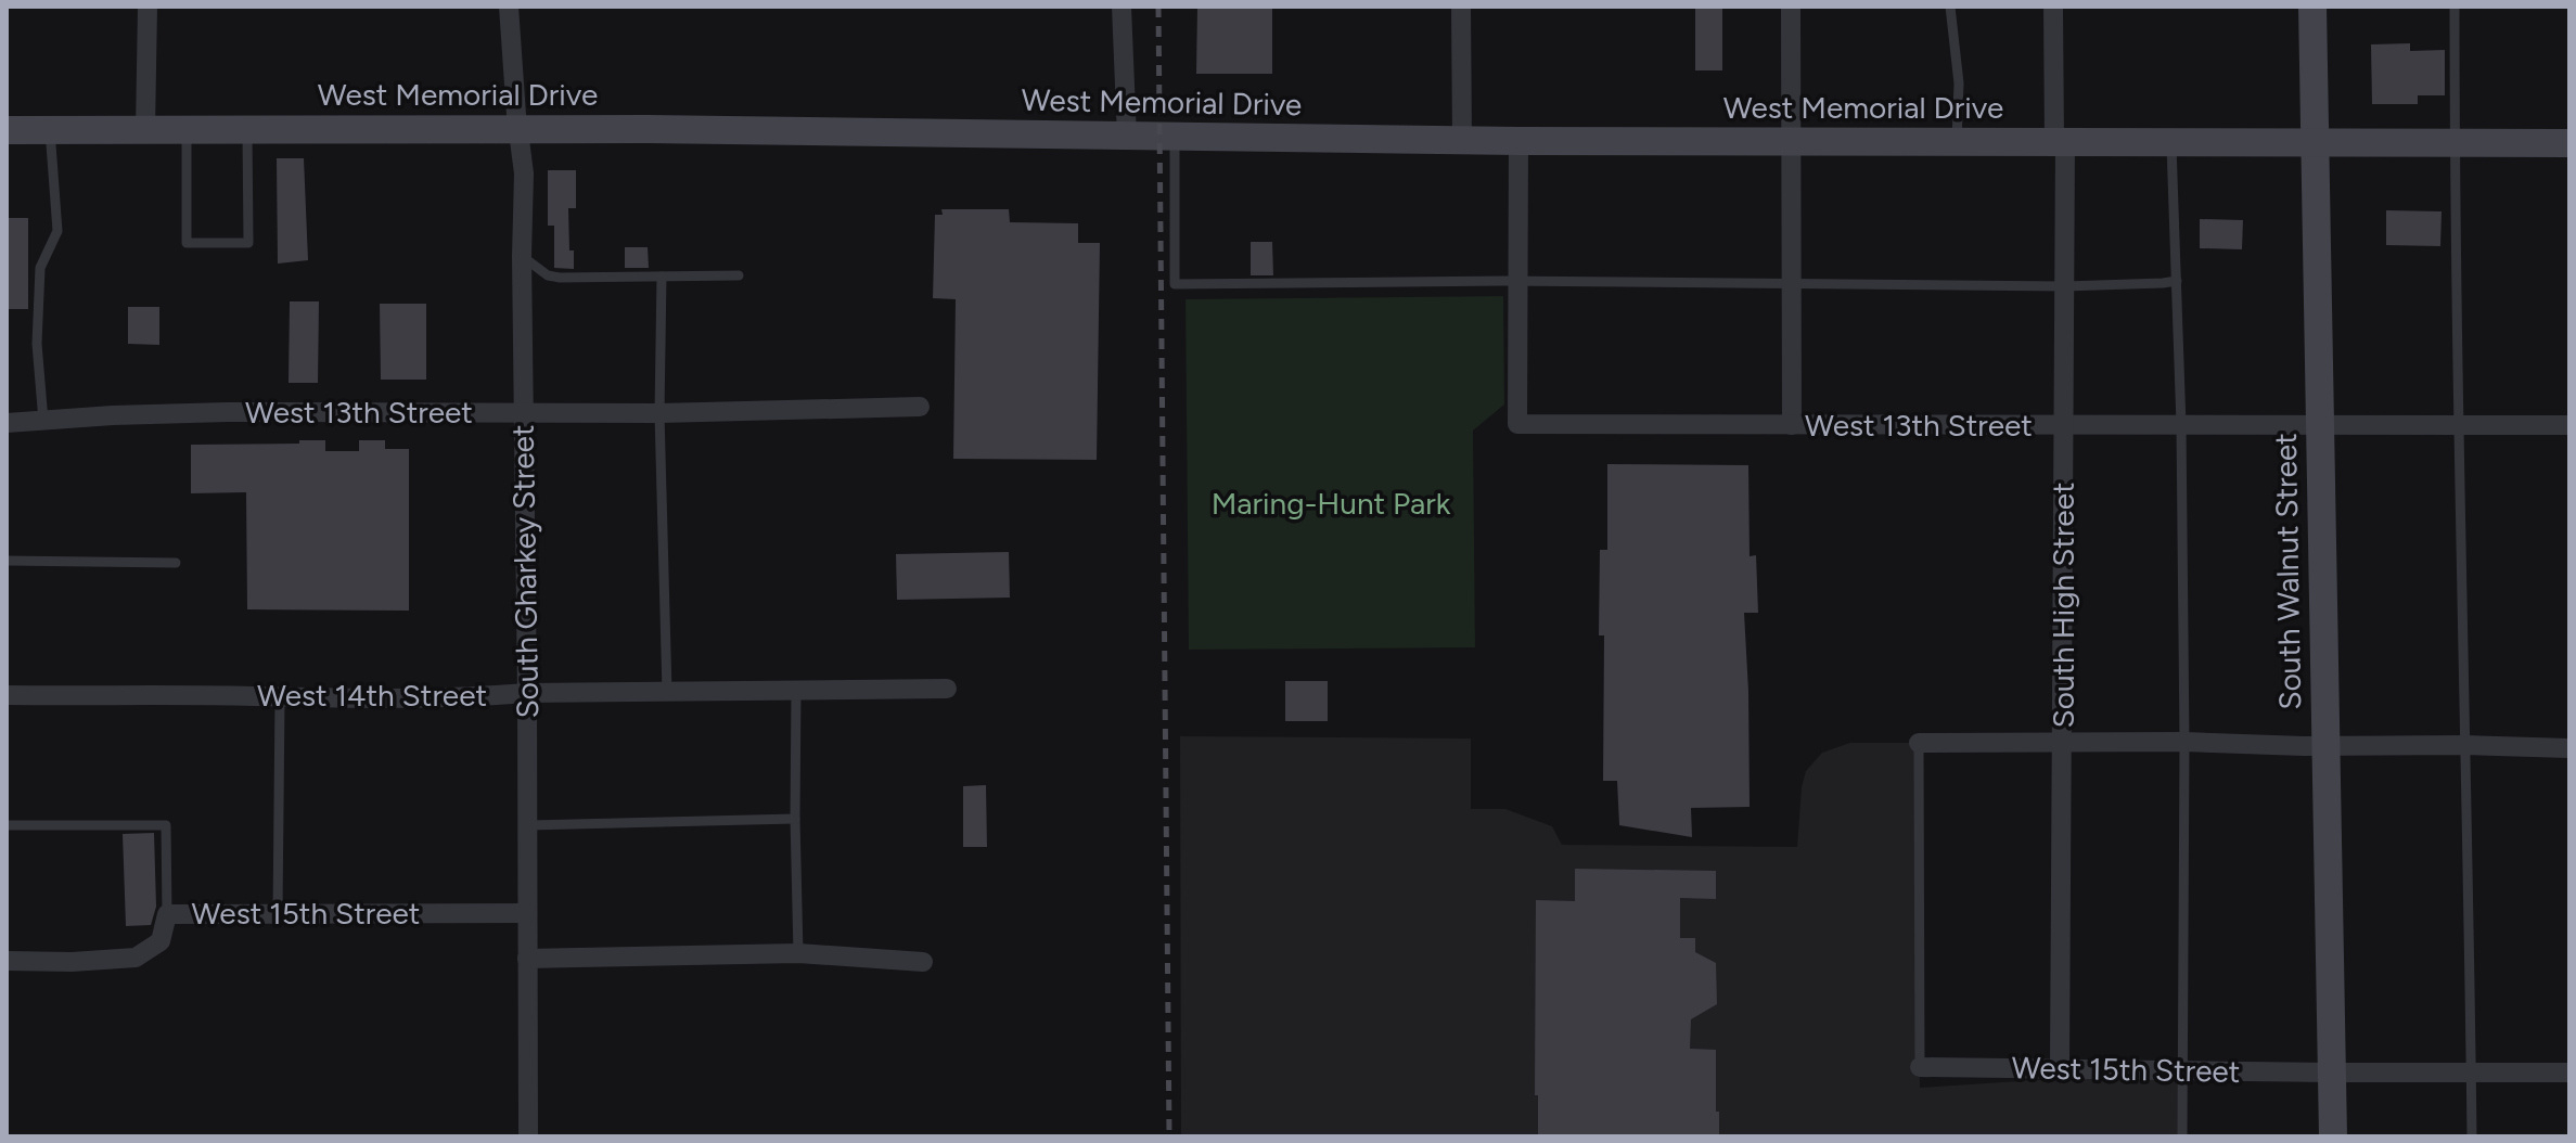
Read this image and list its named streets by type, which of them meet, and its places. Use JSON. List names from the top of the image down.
{
  "streets": {
    "main road": ["West Memorial Drive", "South Walnut Street"],
    "street": [
      "West 13th Street",
      "South Gharkey Street",
      "South High Street",
      "West 14th Street",
      "West 15th Street"
    ]
  },
  "crossings": [
    ["West Memorial Drive", "South Gharkey Street"],
    ["West Memorial Drive", "South Walnut Street"],
    ["West Memorial Drive", "South High Street"],
    ["West 13th Street", "South Gharkey Street"],
    ["West 13th Street", "South Walnut Street"],
    ["West 13th Street", "South High Street"],
    ["South Gharkey Street", "West 14th Street"],
    ["South Gharkey Street", "West 15th Street"],
    ["South Walnut Street", "West 15th Street"],
    ["South High Street", "West 15th Street"]
  ],
  "parks": ["Maring-Hunt Park"]
}
